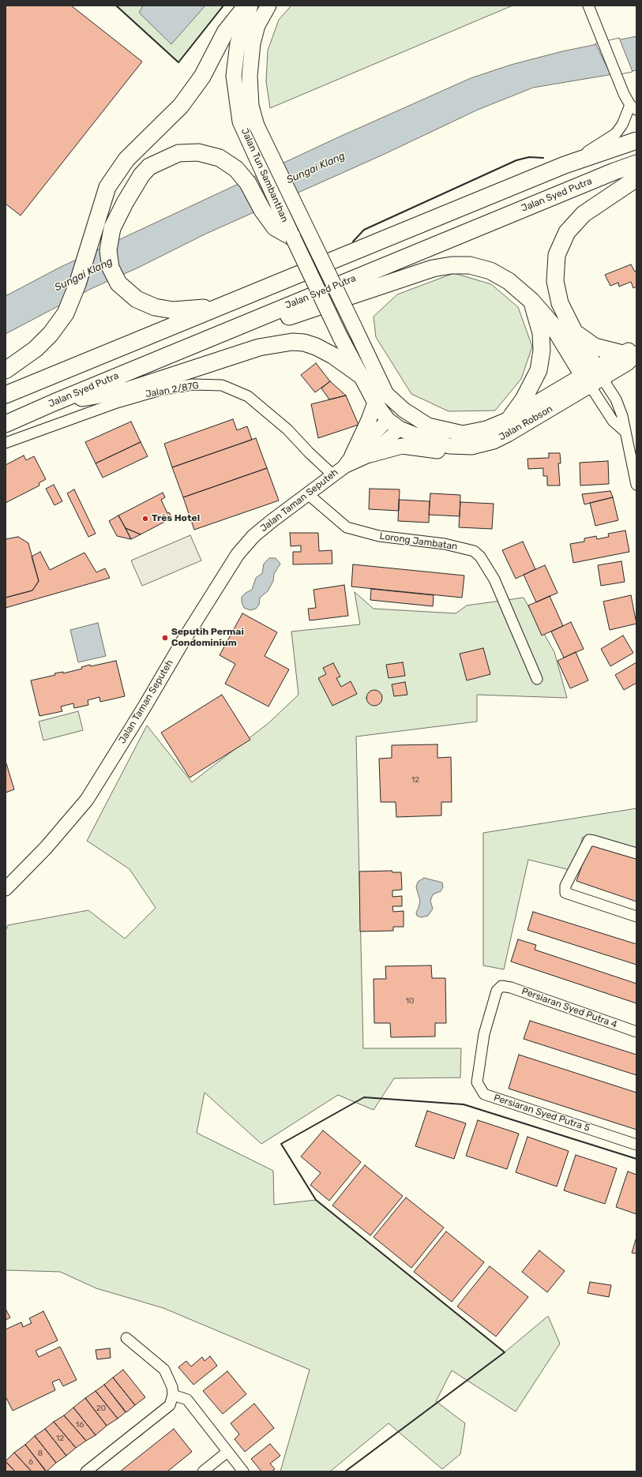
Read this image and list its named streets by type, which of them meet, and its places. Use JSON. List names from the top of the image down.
{
  "streets": {
    "main road": ["Jalan Tun Sambanthan", "Jalan Syed Putra", "Jalan Robson"],
    "street": [
      "Jalan 2/87G",
      "Jalan Taman Seputeh",
      "Lorong Jambatan",
      "Persiaran Syed Putra 4",
      "Persiaran Syed Putra 5"
    ]
  },
  "crossings": [
    ["Jalan Tun Sambanthan", "Jalan Robson"],
    ["Jalan 2/87G", "Jalan Taman Seputeh"],
    ["Jalan Robson", "Jalan Taman Seputeh"],
    ["Jalan Taman Seputeh", "Lorong Jambatan"],
    ["Persiaran Syed Putra 4", "Persiaran Syed Putra 5"]
  ],
  "water": ["Sungai Klang"],
  "places": ["Très Hotel", "Seputih Permai Condominium"],
  "house_numbers": [
    "12",
    "10",
    "20",
    "16",
    "12",
    "8",
    "6"
  ]
}
